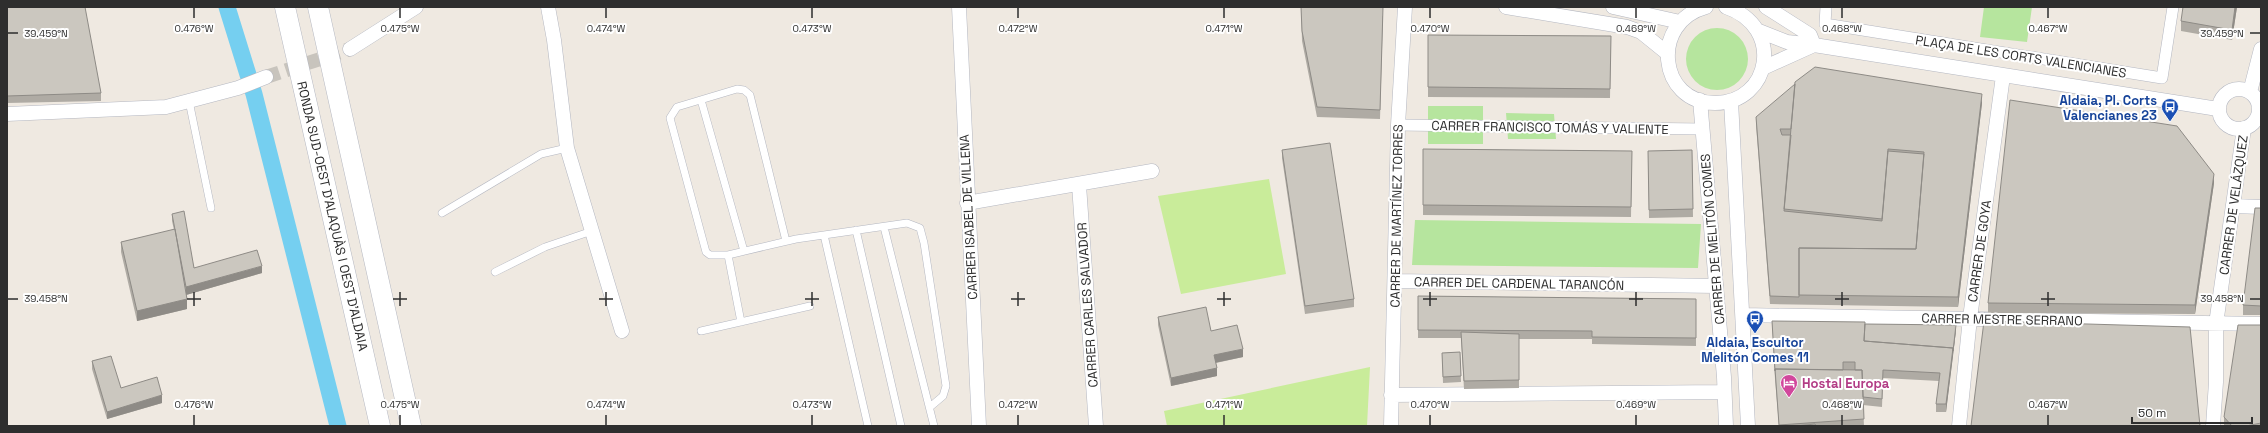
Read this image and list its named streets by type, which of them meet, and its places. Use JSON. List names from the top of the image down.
{
  "streets": {
    "main road": ["RONDA SUD-OEST D'ALAQUÀS I OEST D'ALDAIA"],
    "street": [
      "PLAÇA DE LES CORTS VALENCIANES",
      "CARRER FRANCISCO TOMÁS Y VALIENTE",
      "CARRER DE VELÁZQUEZ",
      "CARRER DE MARTÍNEZ TORRES",
      "CARRER ISABEL DE VILLENA",
      "CARRER DE MELITÓN COMES",
      "CARRER DE GOYA",
      "CARRER DEL CARDENAL TARANCÓN",
      "CARRER CARLES SALVADOR",
      "CARRER MESTRE SERRANO"
    ]
  },
  "crossings": [
    ["PLAÇA DE LES CORTS VALENCIANES", "CARRER DE VELÁZQUEZ"],
    ["PLAÇA DE LES CORTS VALENCIANES", "CARRER DE GOYA"],
    ["CARRER FRANCISCO TOMÁS Y VALIENTE", "CARRER DE MARTÍNEZ TORRES"],
    ["CARRER FRANCISCO TOMÁS Y VALIENTE", "CARRER DE MELITÓN COMES"],
    ["CARRER DE VELÁZQUEZ", "CARRER MESTRE SERRANO"],
    ["CARRER DE MARTÍNEZ TORRES", "CARRER DEL CARDENAL TARANCÓN"],
    ["CARRER DE MELITÓN COMES", "CARRER DEL CARDENAL TARANCÓN"],
    ["CARRER DE MELITÓN COMES", "CARRER MESTRE SERRANO"],
    ["CARRER DE GOYA", "CARRER MESTRE SERRANO"]
  ],
  "places": {
    "bus stop": ["Aldaia, Pl. Corts Valencianes 23", "Aldaia, Escultor Melitón Comes 11"],
    "hotel": ["Hostal Europa"]
  },
  "scale_bar": "50 m",
  "coordinates": [
    "0.476°W",
    "0.475°W",
    "0.474°W",
    "0.473°W",
    "0.472°W",
    "0.471°W",
    "0.470°W",
    "0.469°W",
    "0.468°W",
    "0.467°W",
    "39.459°N",
    "39.458°N"
  ]
}
